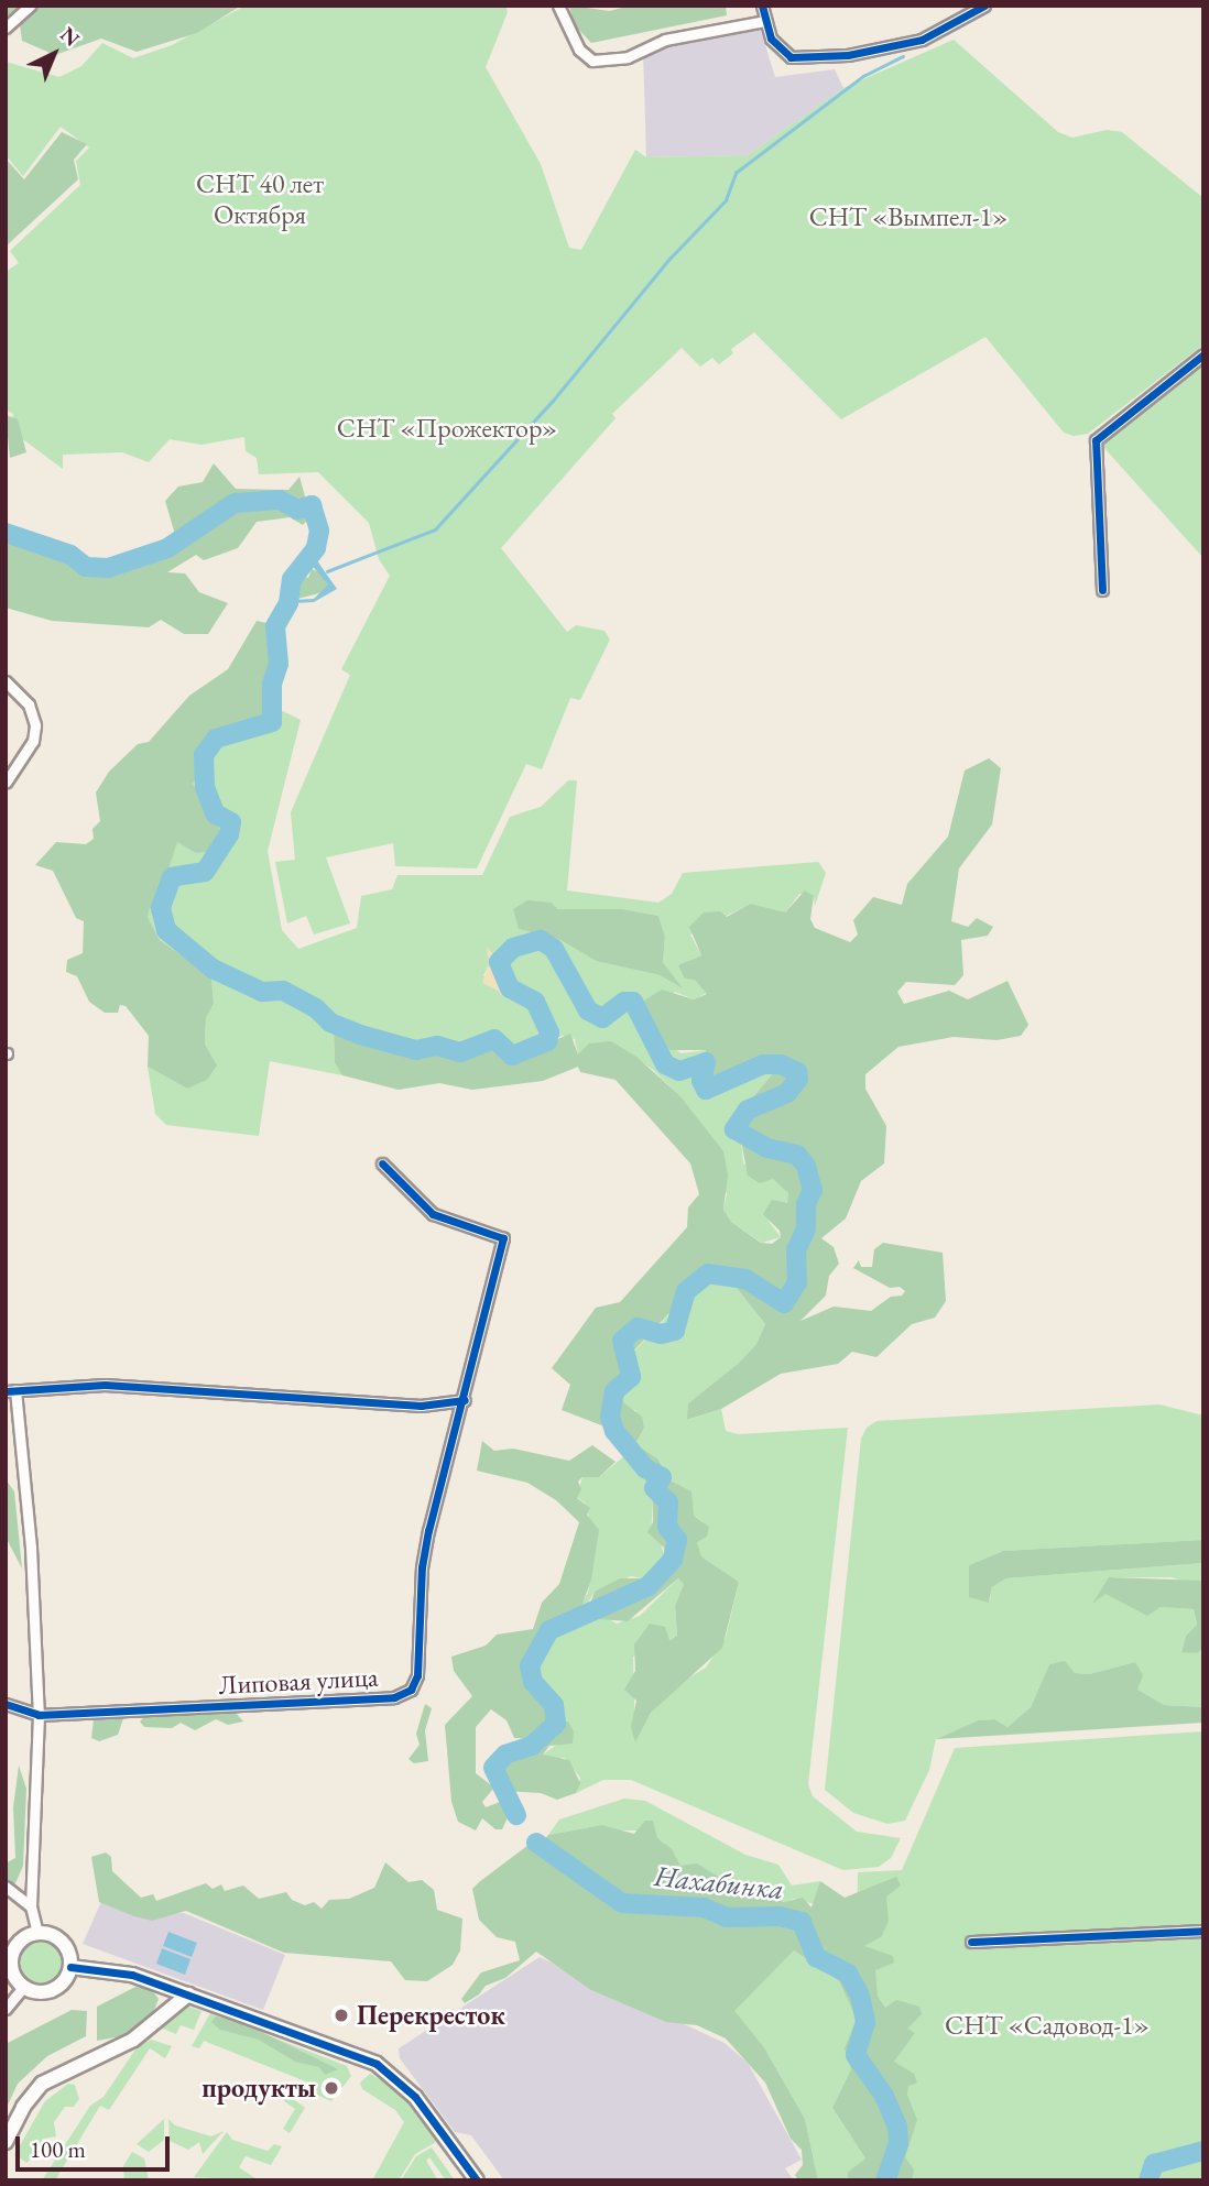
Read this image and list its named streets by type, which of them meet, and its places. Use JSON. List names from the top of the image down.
{
  "streets": {
    "street": ["Липовая улица"]
  },
  "water": ["Нахабинка"],
  "parks": [
    "СНТ 40 лет Октября",
    "СНТ «Вымпел-1»",
    "СНТ «Прожектор»",
    "СНТ «Садовод-1»"
  ],
  "places": ["Перекресток", "продукты"],
  "scale_bar": "100 m",
  "north": "top right"
}
